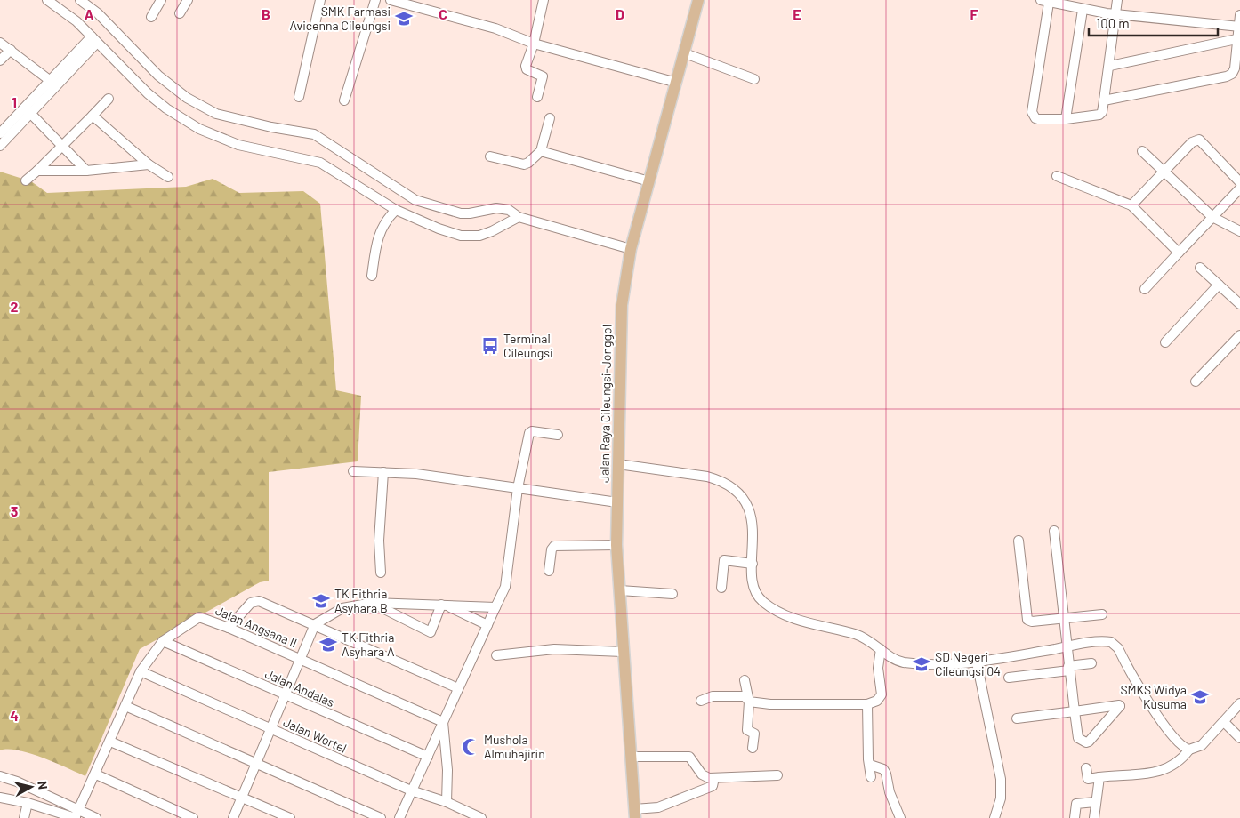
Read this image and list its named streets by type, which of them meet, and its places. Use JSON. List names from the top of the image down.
{
  "streets": {
    "main road": ["Jalan Raya Cileungsi-Jonggol"],
    "street": ["Jalan Angsana II", "Jalan Andalas", "Jalan Wortel"]
  },
  "crossings": [
    ["Jalan Angsana II", "Jalan Andalas"]
  ],
  "places": {
    "school or university": [
      "SMK Farmasi Avicenna Cileungsi",
      "TK Fithria Asyhara B",
      "TK Fithria Asyhara A",
      "SD Negeri Cileungsi 04",
      "SMKS Widya Kusuma"
    ],
    "bus stop": ["Terminal Cileungsi"],
    "mosque": ["Mushola Almuhajirin"]
  },
  "scale_bar": "100 m",
  "north": "right",
  "grid": {
    "columns": [
      "A",
      "B",
      "C",
      "D",
      "E",
      "F"
    ],
    "rows": [
      "1",
      "2",
      "3",
      "4"
    ]
  }
}
